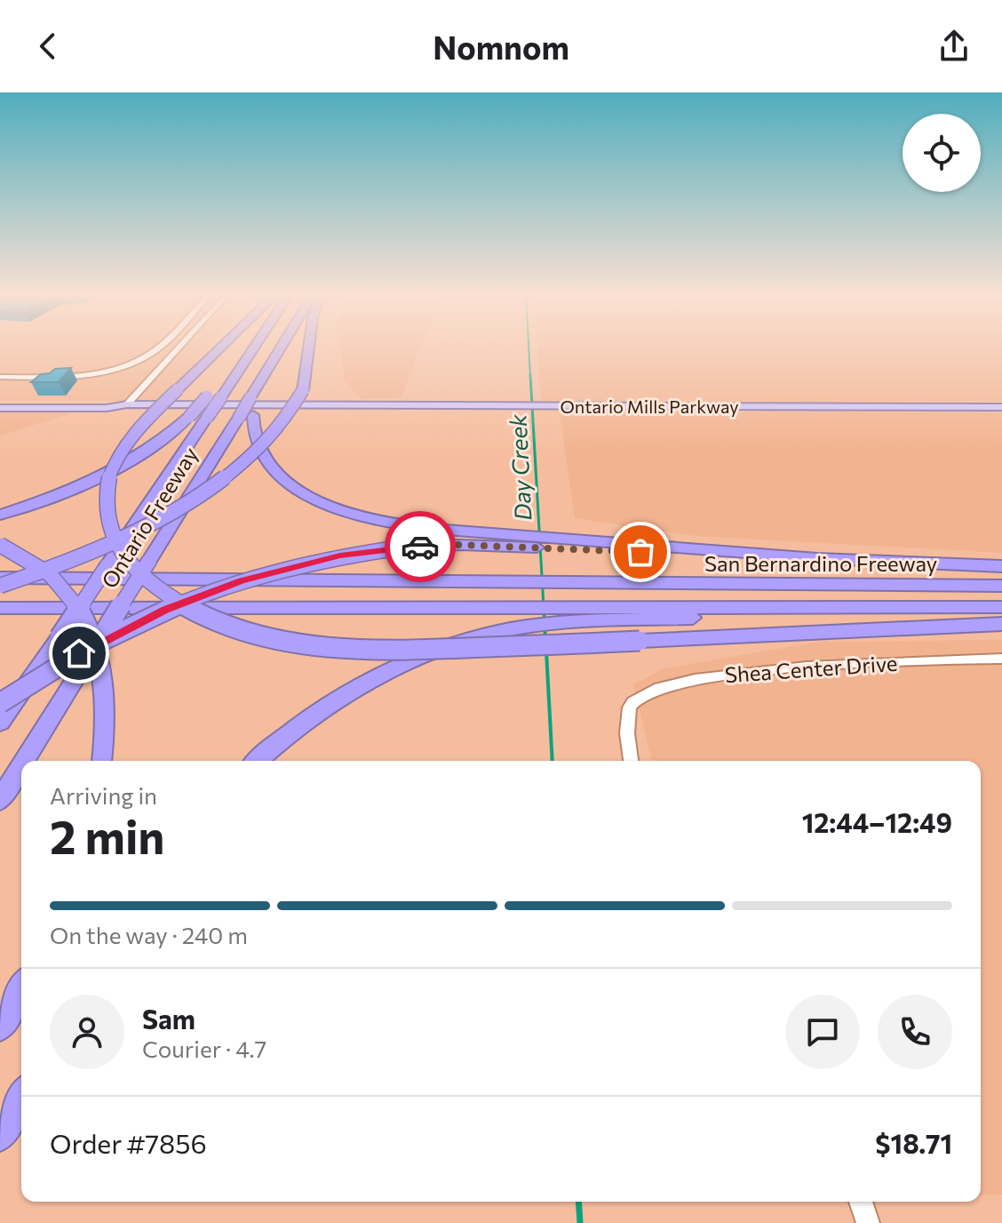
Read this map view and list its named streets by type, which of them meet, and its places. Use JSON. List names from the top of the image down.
{
  "streets": {
    "highway": ["Ontario Freeway", "San Bernardino Freeway"],
    "main road": ["Ontario Mills Parkway"],
    "street": ["Shea Center Drive"]
  },
  "water": ["Day Creek"],
  "page": {
    "header": "Nomnom",
    "heading": ["2 min", "Arriving in", "12:44–12:49"],
    "panel": [
      "Sam",
      "Courier · 4.7",
      "Order #7856",
      "$18.71"
    ],
    "bar": "On the way · 240 m"
  }
}
